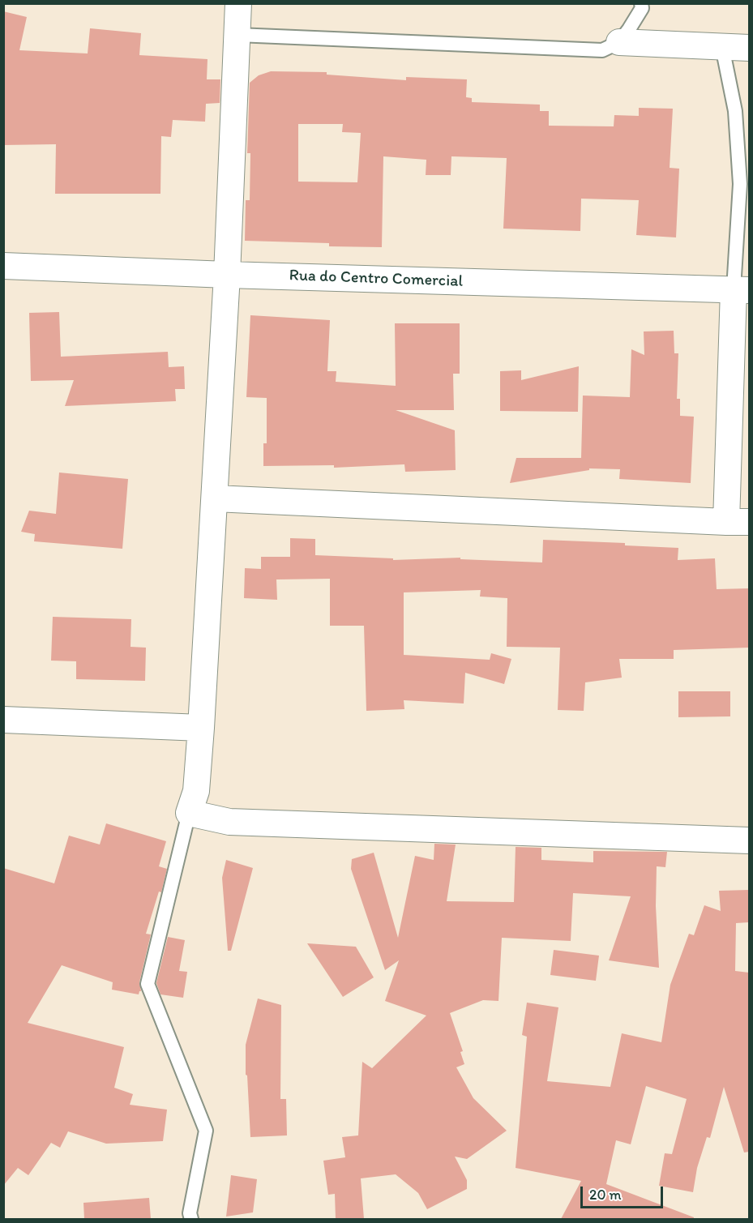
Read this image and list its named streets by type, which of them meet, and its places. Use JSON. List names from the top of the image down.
{
  "streets": {
    "street": ["Rua do Centro Comercial"]
  },
  "scale_bar": "20 m"
}
